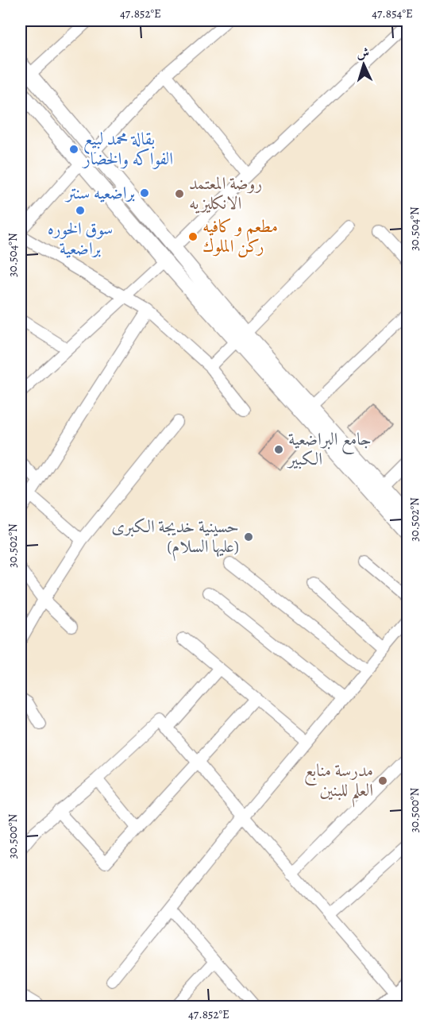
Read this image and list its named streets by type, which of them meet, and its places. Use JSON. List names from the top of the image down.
{
  "places": [
    "بقالة محمد لبيع الفواكه والخضار",
    "براضعيه سنتر",
    "روضة المعتمد الانكليزيه",
    "سوق الخوره براضعية",
    "مطعم و كافيه ركن الملوك",
    "جامع البراضعية الكبير",
    "حسينية خديجة الكبرى (عليها السلام)",
    "مدرسة منابع العلم للبنين"
  ],
  "north": "top",
  "coordinates": [
    "47.852°E",
    "47.854°E",
    "30.504°N",
    "30.502°N",
    "30.500°N"
  ]
}
